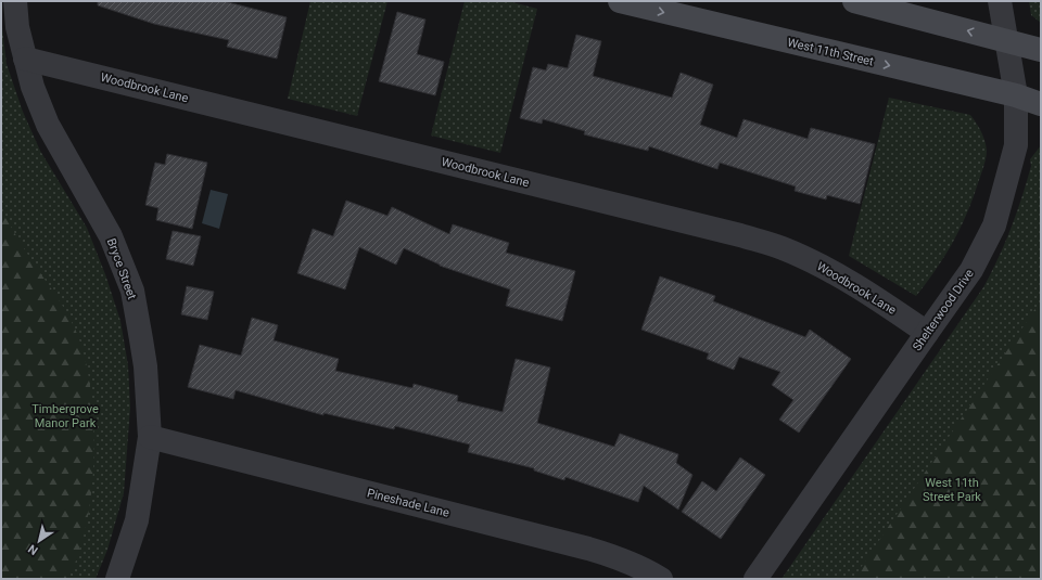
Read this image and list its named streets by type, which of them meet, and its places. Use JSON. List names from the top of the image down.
{
  "streets": {
    "main road": ["West 11th Street"],
    "street": [
      "Woodbrook Lane",
      "Bryce Street",
      "Shelterwood Drive",
      "Pineshade Lane"
    ]
  },
  "crossings": [
    ["West 11th Street", "Shelterwood Drive"],
    ["Woodbrook Lane", "Bryce Street"],
    ["Woodbrook Lane", "Shelterwood Drive"],
    ["Bryce Street", "Pineshade Lane"]
  ],
  "parks": ["Timbergrove Manor Park", "West 11th Street Park"],
  "north": "bottom left"
}
